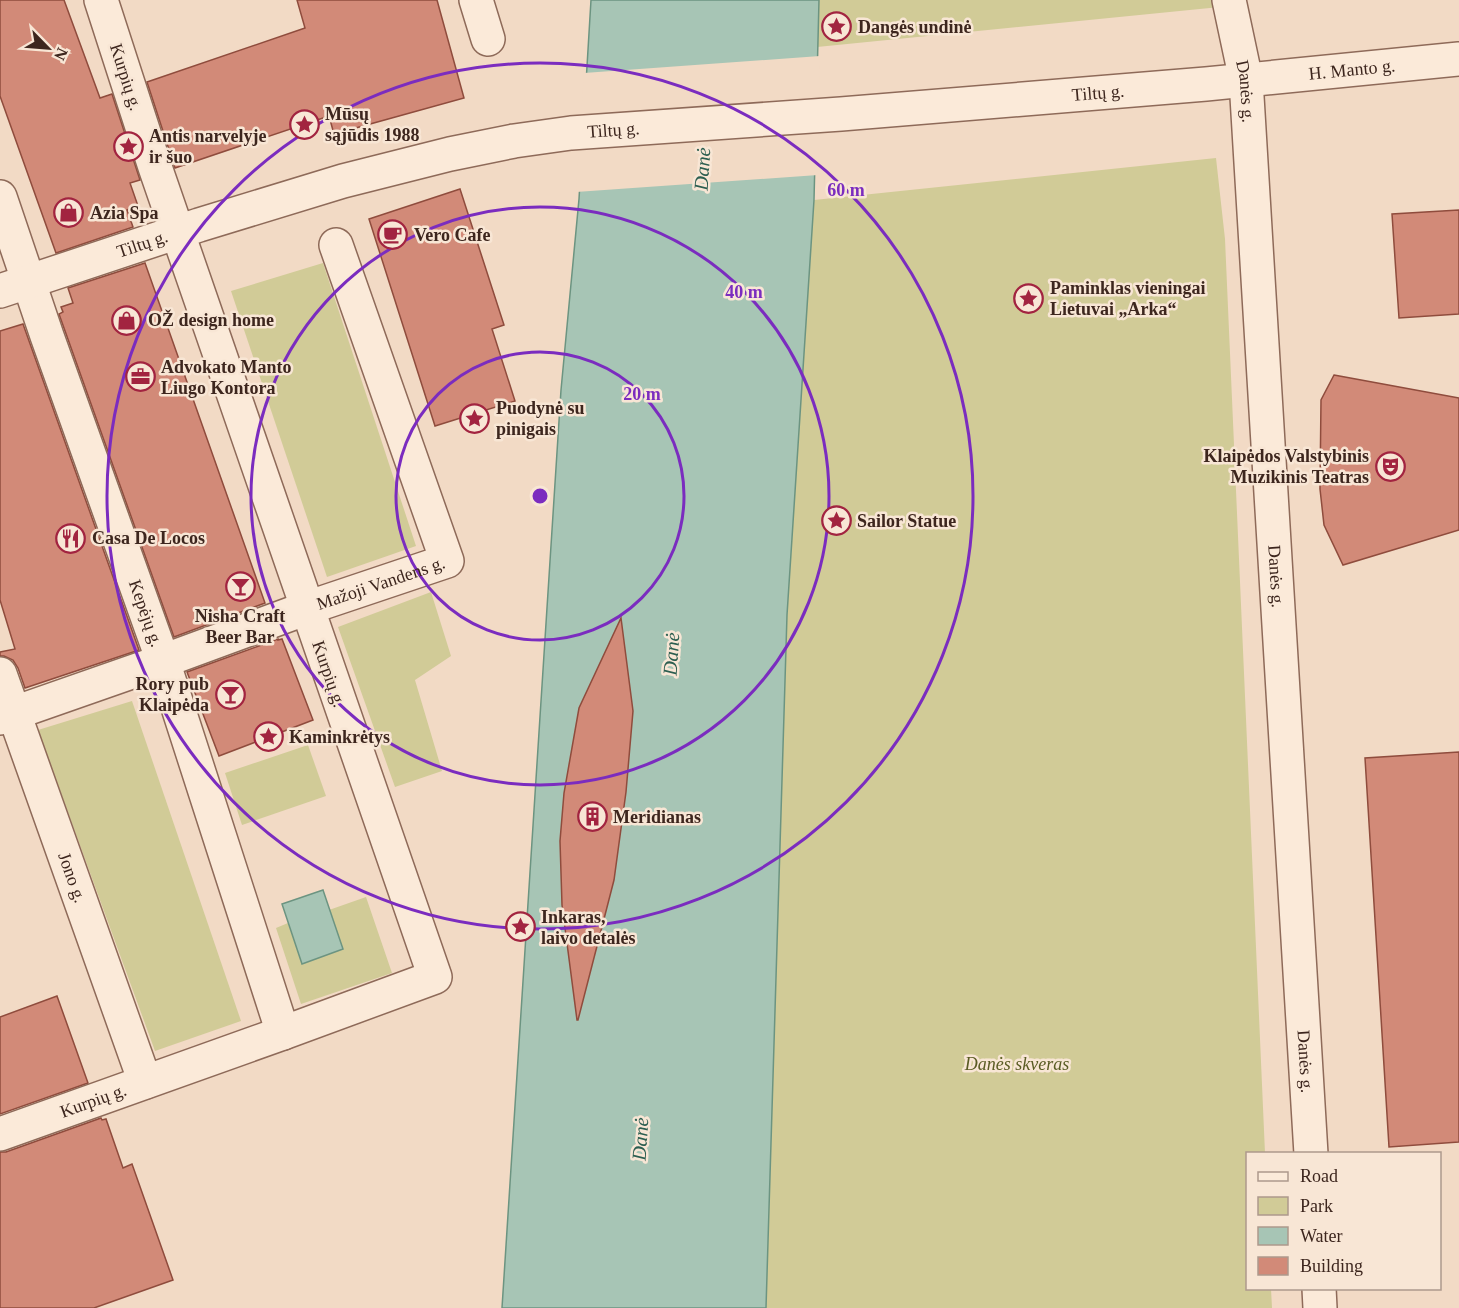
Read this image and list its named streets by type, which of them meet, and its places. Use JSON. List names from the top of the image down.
{
  "streets": {
    "street": [
      "H. Manto g.",
      "Kurpių g.",
      "Danės g.",
      "Tiltų g.",
      "Mažoji Vandens g.",
      "Kepėjų g.",
      "Jono g."
    ]
  },
  "crossings": [
    ["H. Manto g.", "Danės g."],
    ["H. Manto g.", "Tiltų g."],
    ["Kurpių g.", "Tiltų g."],
    ["Kurpių g.", "Mažoji Vandens g."],
    ["Kurpių g.", "Kepėjų g."],
    ["Kurpių g.", "Jono g."],
    ["Danės g.", "Tiltų g."],
    ["Tiltų g.", "Kepėjų g."],
    ["Mažoji Vandens g.", "Kepėjų g."],
    ["Mažoji Vandens g.", "Jono g."]
  ],
  "water": ["Danė"],
  "parks": ["Danės skveras"],
  "places": {
    "place": [
      "Dangės undinė",
      "Mūsų sąjūdis 1988",
      "Antis narvelyje ir šuo",
      "Paminklas vieningai Lietuvai „Arka“",
      "Puodynė su pinigais",
      "Sailor Statue",
      "Kaminkrėtys",
      "Inkaras, laivo detalės"
    ],
    "shop": ["Azia Spa", "OŽ design home"],
    "cafe": ["Vero Cafe"],
    "office": ["Advokato Manto Liugo Kontora"],
    "theatre": ["Klaipėdos Valstybinis Muzikinis Teatras"],
    "restaurant": ["Casa De Locos"],
    "bar": ["Nisha Craft Beer Bar", "Rory pub Klaipėda"],
    "building": ["Meridianas"]
  },
  "legend": [
    "Road",
    "Park",
    "Water",
    "Building"
  ],
  "north": "bottom right",
  "rings": ["60 m", "40 m", "20 m"]
}
